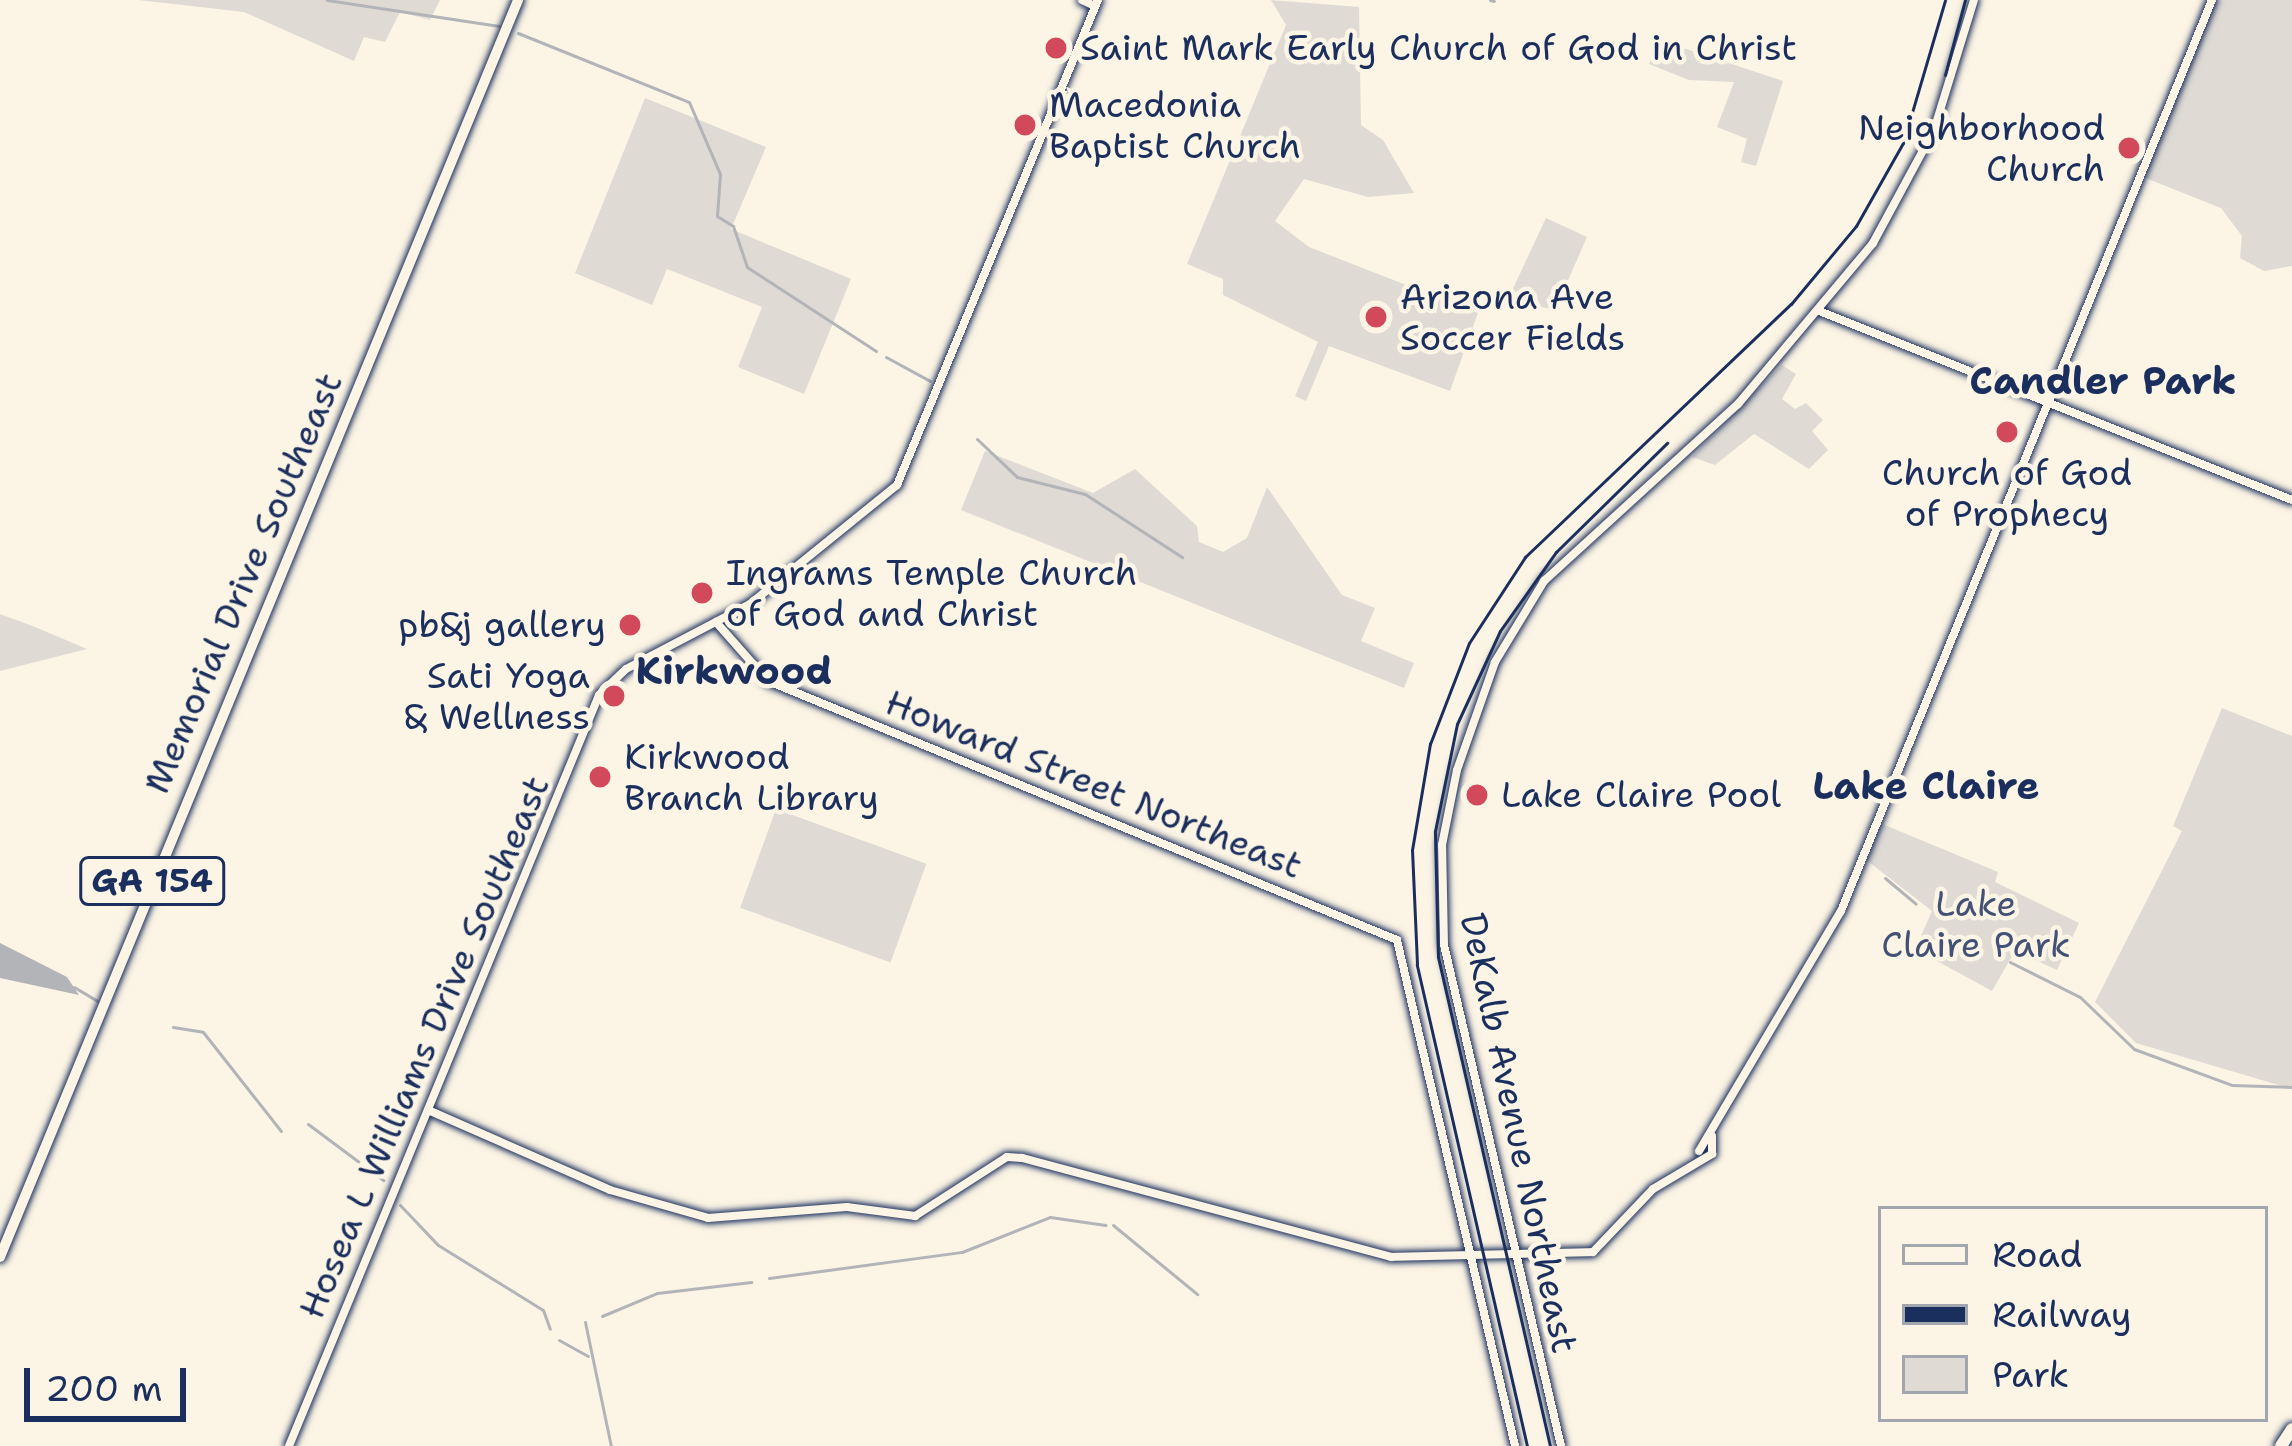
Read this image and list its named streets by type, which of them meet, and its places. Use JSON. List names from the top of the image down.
{
  "streets": {
    "main road": ["Memorial Drive Southeast", "GA 154"],
    "street": ["Howard Street Northeast", "Hosea L Williams Drive Southeast", "DeKalb Avenue Northeast"]
  },
  "crossings": [
    ["Howard Street Northeast", "Hosea L Williams Drive Southeast"]
  ],
  "districts": ["Candler Park", "Kirkwood", "Lake Claire"],
  "parks": ["Lake Claire Park"],
  "places": [
    "Saint Mark Early Church of God in Christ",
    "Macedonia Baptist Church",
    "Neighborhood Church",
    "Arizona Ave Soccer Fields",
    "Church of God of Prophecy",
    "Ingrams Temple Church of God and Christ",
    "pb&j gallery",
    "Sati Yoga & Wellness",
    "Kirkwood Branch Library",
    "Lake Claire Pool"
  ],
  "legend": ["Road", "Railway", "Park"],
  "scale_bar": "200 m"
}
